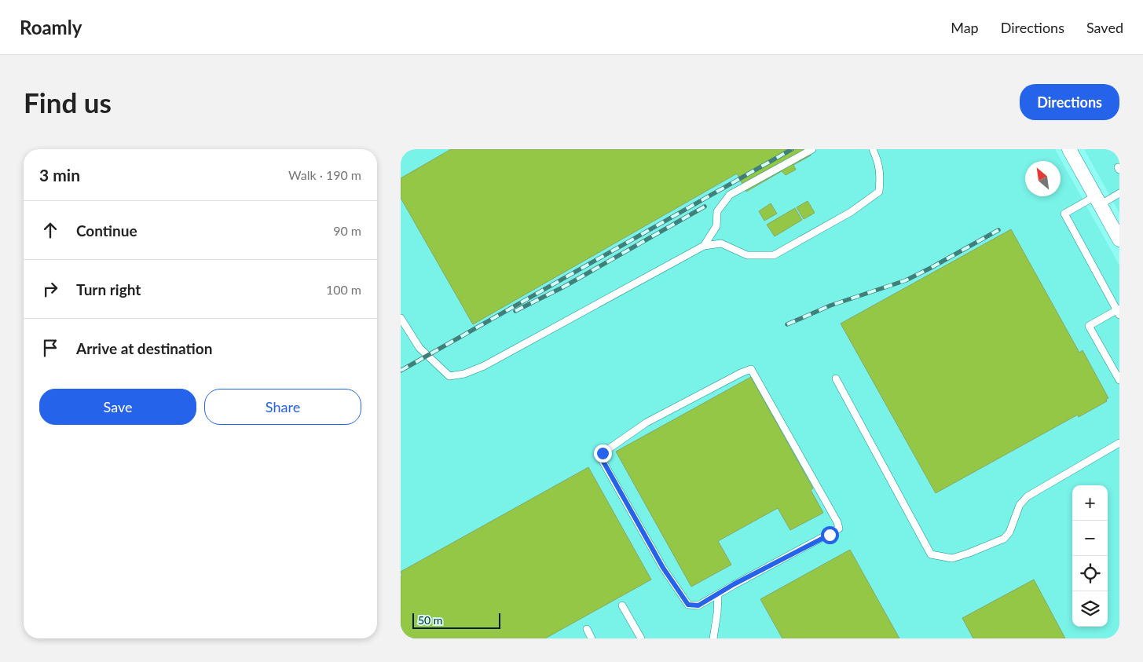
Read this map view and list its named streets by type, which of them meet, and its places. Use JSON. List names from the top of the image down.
{
  "scale_bar": "50 m",
  "north": "top left",
  "page": {
    "header": "Roamly",
    "nav": ["Map", "Directions", "Saved"],
    "buttons": [
      "Directions",
      ["Save", "Share"]
    ],
    "title": "Find us",
    "heading": ["3 min", "Walk · 190 m"],
    "list": [
      ["Continue", "90 m"],
      ["Turn right", "100 m"],
      "Arrive at destination"
    ],
    "map_buttons": ["+", "−"],
    "scale": "50 m"
  }
}
